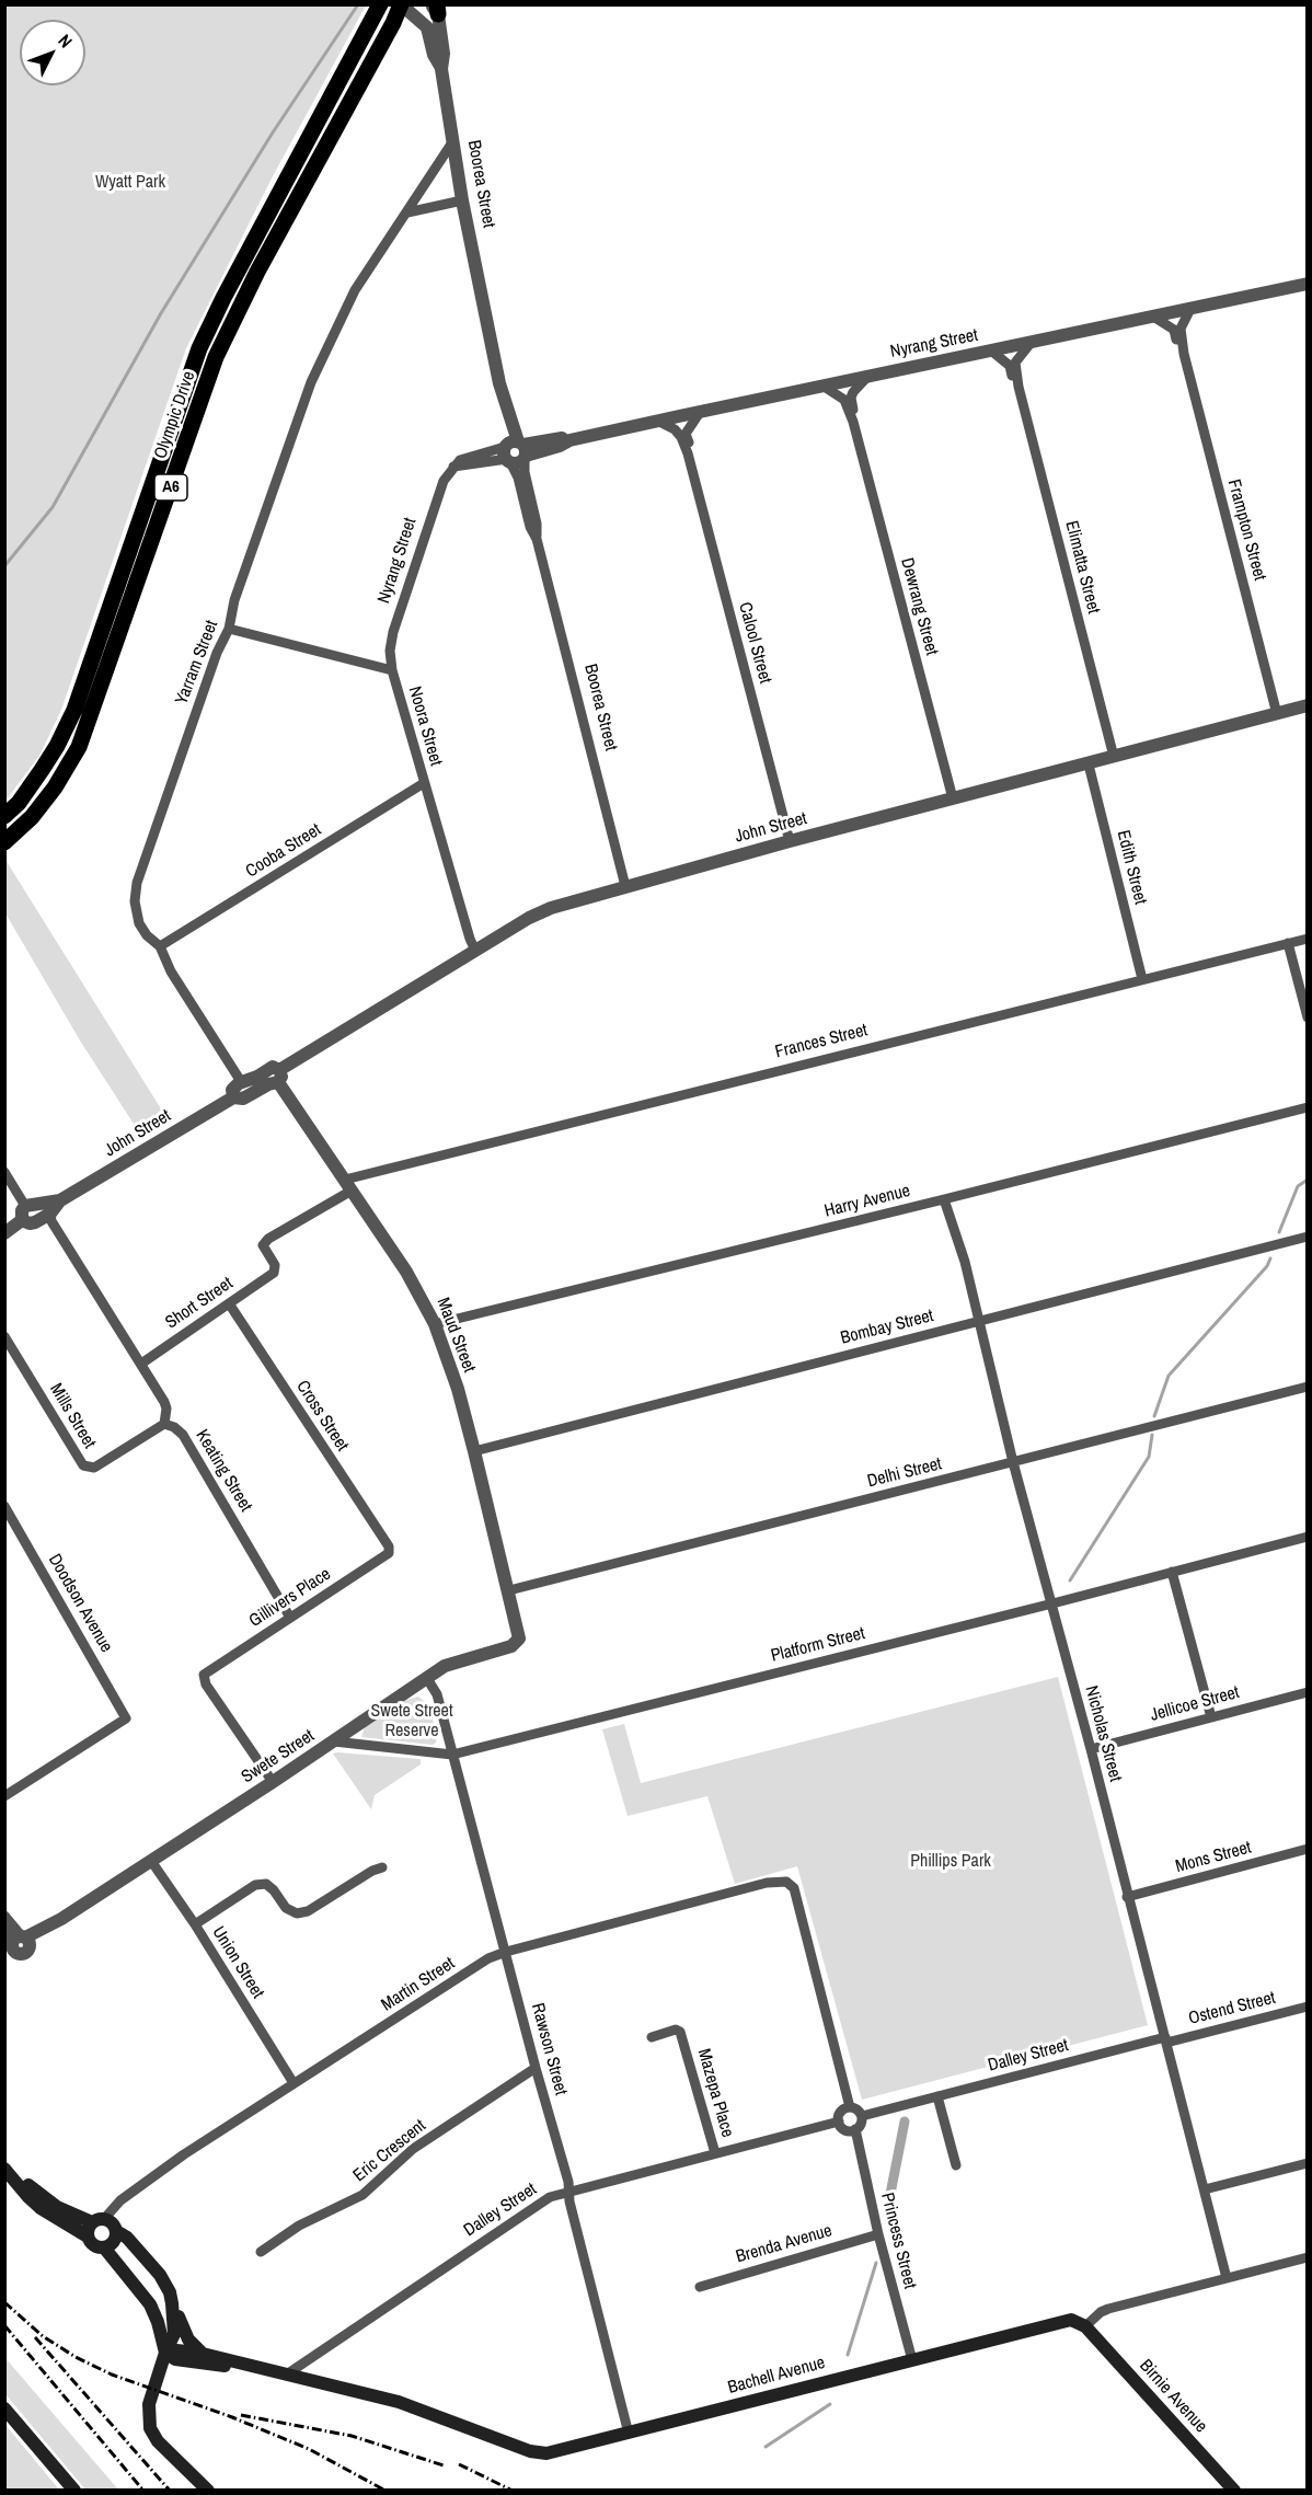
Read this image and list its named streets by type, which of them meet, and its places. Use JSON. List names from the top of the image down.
{
  "streets": {
    "highway": ["Olympic Drive", "A6"],
    "main road": ["Bachell Avenue", "Birnie Avenue"],
    "street": [
      "Boorea Street",
      "Nyrang Street",
      "Frampton Street",
      "Elimatta Street",
      "Dewrang Street",
      "Calool Street",
      "Yarram Street",
      "Noora Street",
      "John Street",
      "Cooba Street",
      "Edith Street",
      "Frances Street",
      "Harry Avenue",
      "Short Street",
      "Bombay Street",
      "Maud Street",
      "Mills Street",
      "Cross Street",
      "Keating Street",
      "Delhi Street",
      "Gillivers Place",
      "Doodson Avenue",
      "Platform Street",
      "Jellicoe Street",
      "Nicholas Street",
      "Swete Street",
      "Mons Street",
      "Union Street",
      "Martin Street",
      "Ostend Street",
      "Rawson Street",
      "Dalley Street",
      "Mazepa Place",
      "Eric Crescent",
      "Princess Street",
      "Brenda Avenue"
    ]
  },
  "crossings": [
    ["Boorea Street", "Nyrang Street"],
    ["Boorea Street", "Olympic Drive"],
    ["Boorea Street", "Yarram Street"],
    ["Boorea Street", "John Street"],
    ["Nyrang Street", "Frampton Street"],
    ["Nyrang Street", "Elimatta Street"],
    ["Nyrang Street", "Dewrang Street"],
    ["Nyrang Street", "Calool Street"],
    ["Nyrang Street", "Noora Street"],
    ["Frampton Street", "John Street"],
    ["Elimatta Street", "John Street"],
    ["Dewrang Street", "John Street"],
    ["Calool Street", "John Street"],
    ["Yarram Street", "Noora Street"],
    ["Yarram Street", "Cooba Street"],
    ["Noora Street", "John Street"],
    ["Noora Street", "Cooba Street"],
    ["John Street", "Edith Street"],
    ["John Street", "Maud Street"],
    ["Edith Street", "Frances Street"],
    ["Frances Street", "Short Street"],
    ["Frances Street", "Maud Street"],
    ["Harry Avenue", "Maud Street"],
    ["Harry Avenue", "Nicholas Street"],
    ["Short Street", "Cross Street"],
    ["Bombay Street", "Maud Street"],
    ["Bombay Street", "Nicholas Street"],
    ["Maud Street", "Delhi Street"],
    ["Maud Street", "Swete Street"],
    ["Mills Street", "Keating Street"],
    ["Cross Street", "Gillivers Place"],
    ["Keating Street", "Gillivers Place"],
    ["Delhi Street", "Nicholas Street"],
    ["Gillivers Place", "Swete Street"],
    ["Platform Street", "Nicholas Street"],
    ["Platform Street", "Swete Street"],
    ["Platform Street", "Rawson Street"],
    ["Jellicoe Street", "Nicholas Street"],
    ["Nicholas Street", "Mons Street"],
    ["Nicholas Street", "Ostend Street"],
    ["Nicholas Street", "Dalley Street"],
    ["Swete Street", "Union Street"],
    ["Swete Street", "Rawson Street"],
    ["Union Street", "Martin Street"],
    ["Martin Street", "Rawson Street"],
    ["Martin Street", "Dalley Street"],
    ["Martin Street", "Princess Street"],
    ["Ostend Street", "Dalley Street"],
    ["Rawson Street", "Dalley Street"],
    ["Rawson Street", "Eric Crescent"],
    ["Rawson Street", "Bachell Avenue"],
    ["Dalley Street", "Mazepa Place"],
    ["Dalley Street", "Princess Street"],
    ["Dalley Street", "Bachell Avenue"],
    ["Princess Street", "Brenda Avenue"],
    ["Princess Street", "Bachell Avenue"],
    ["Bachell Avenue", "Birnie Avenue"]
  ],
  "parks": ["Wyatt Park", "Swete Street Reserve", "Phillips Park"],
  "north": "top right"
}
